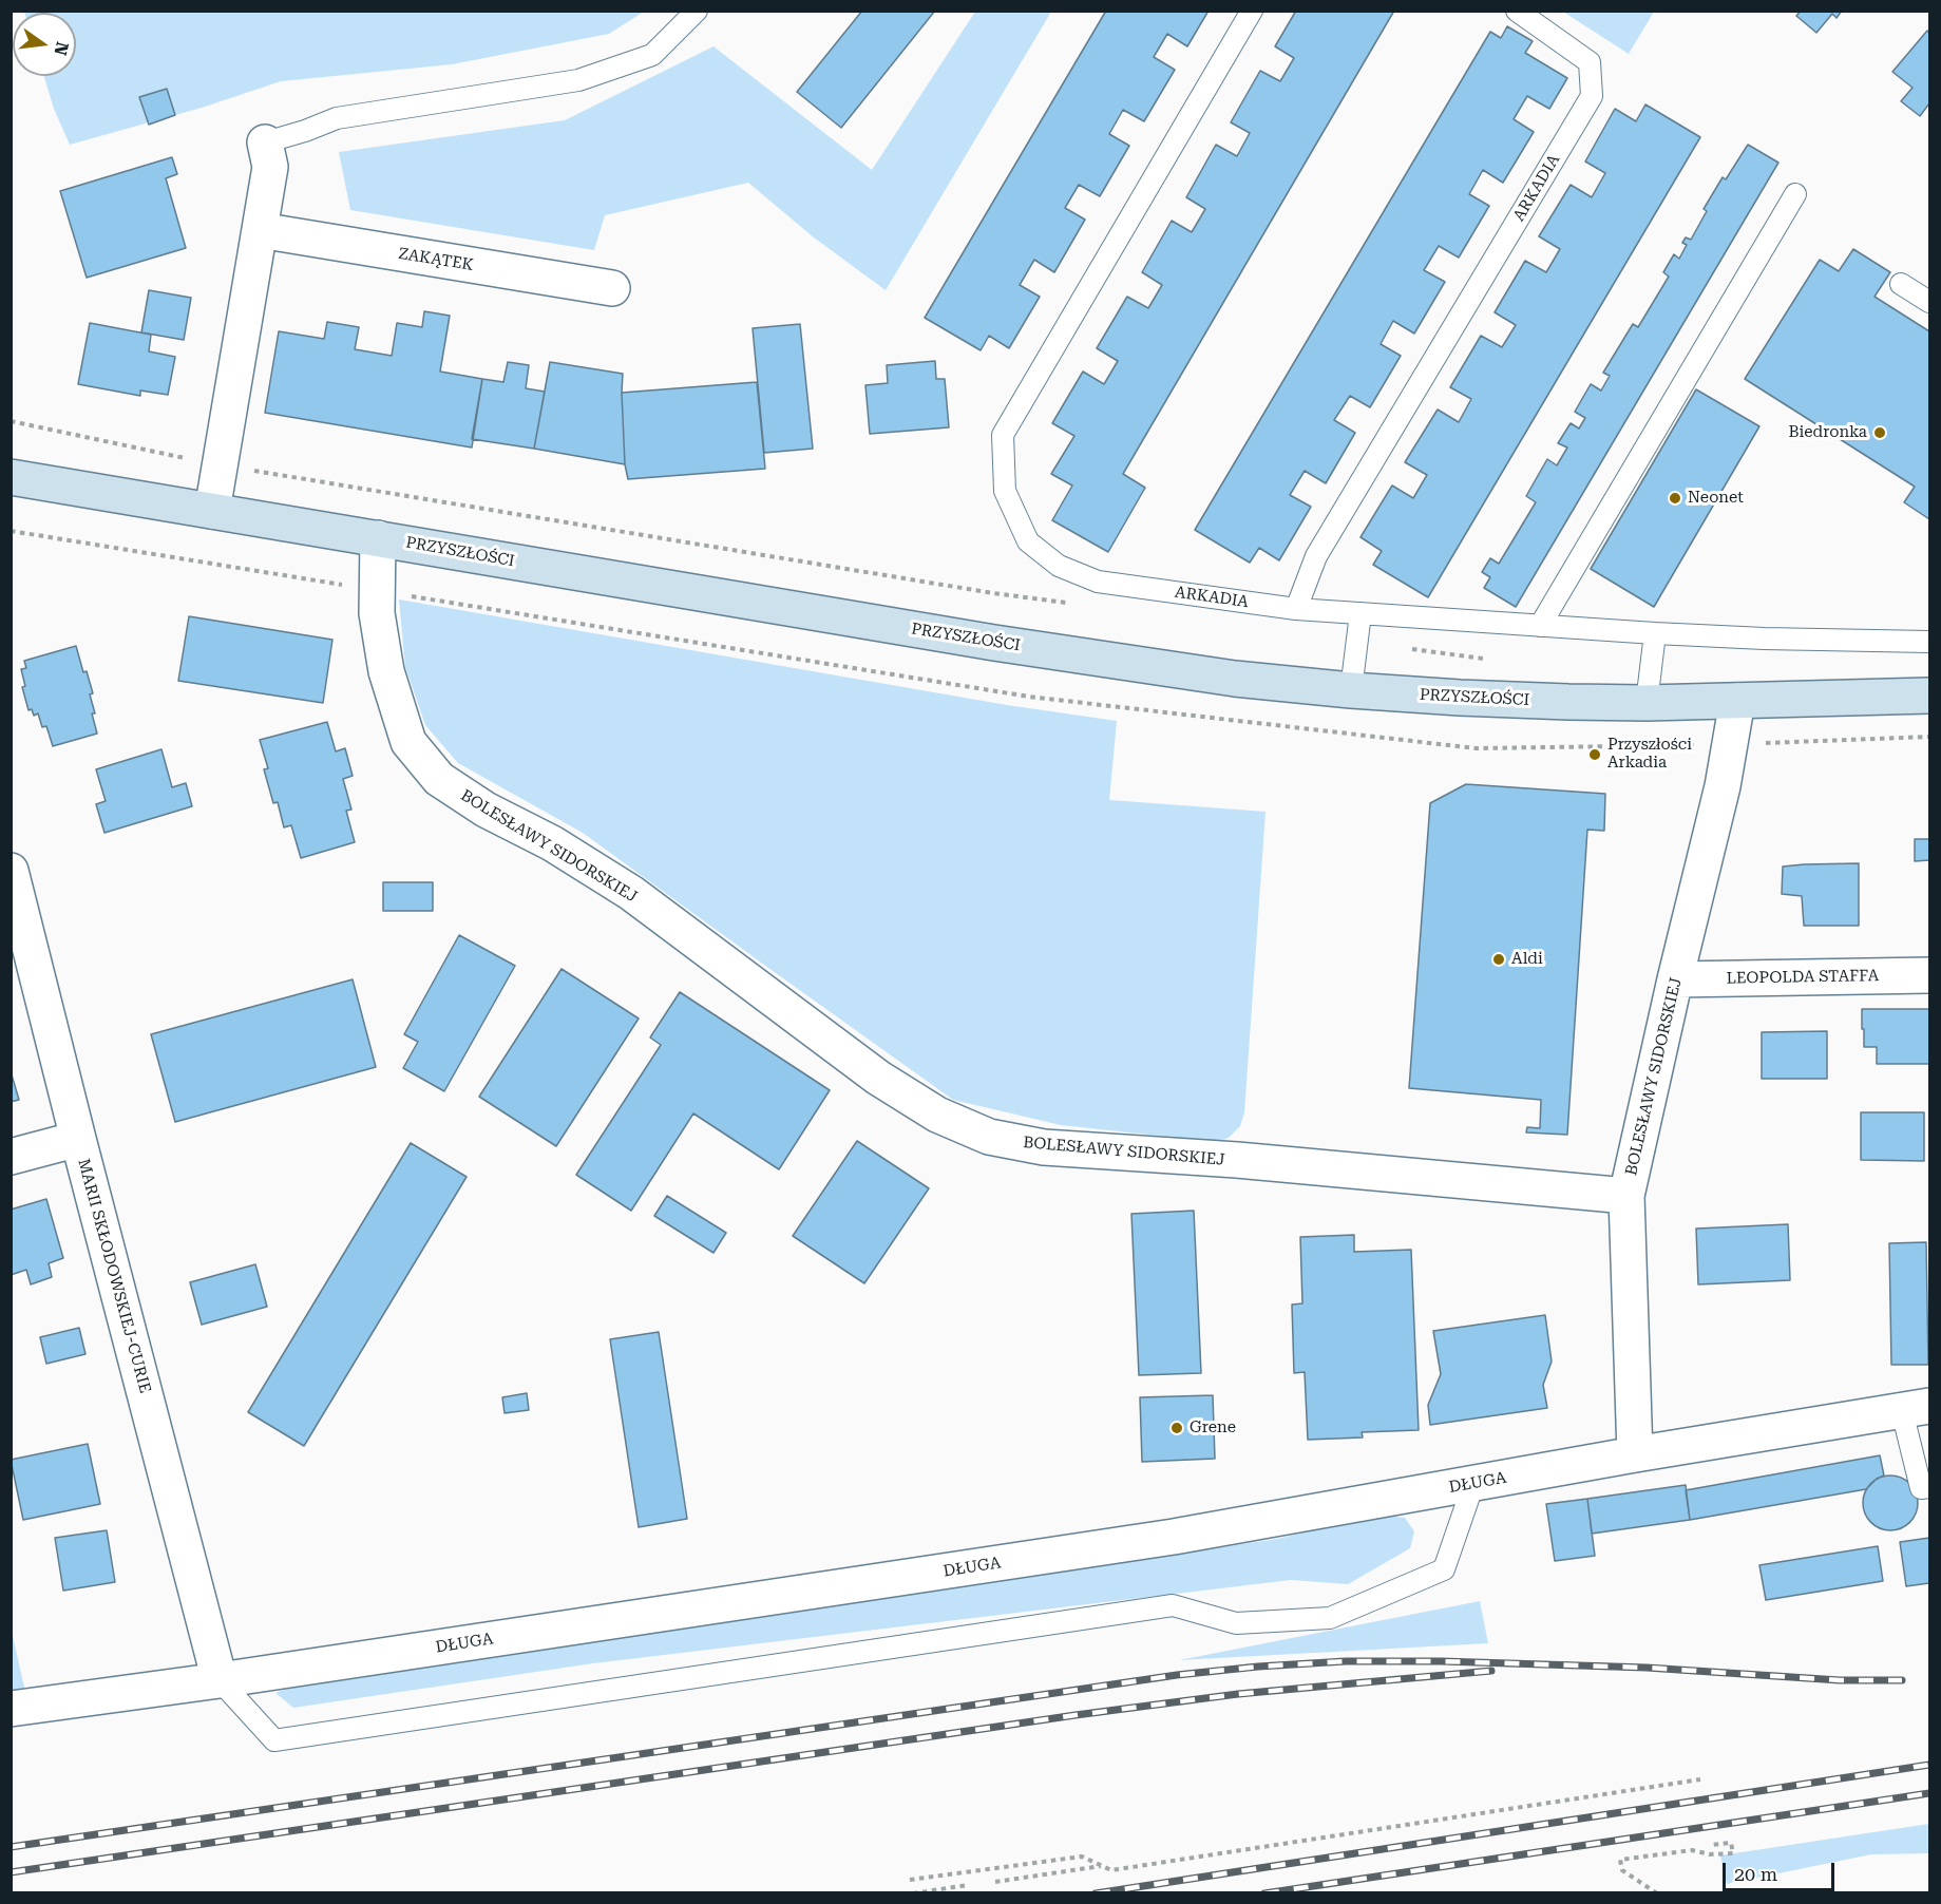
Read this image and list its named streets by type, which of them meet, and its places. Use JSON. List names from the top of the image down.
{
  "streets": {
    "street": [
      "ZAKĄTEK",
      "PRZYSZŁOŚCI",
      "BOLESŁAWY SIDORSKIEJ",
      "LEOPOLDA STAFFA",
      "MARII SKŁODOWSKIEJ-CURIE",
      "DŁUGA"
    ],
    "lane": ["ARKADIA"]
  },
  "crossings": [
    ["PRZYSZŁOŚCI", "BOLESŁAWY SIDORSKIEJ"],
    ["BOLESŁAWY SIDORSKIEJ", "LEOPOLDA STAFFA"],
    ["MARII SKŁODOWSKIEJ-CURIE", "DŁUGA"]
  ],
  "places": [
    "Biedronka",
    "Neonet",
    "Przyszłości Arkadia",
    "Aldi",
    "Grene"
  ],
  "scale_bar": "20 m",
  "north": "right"
}
